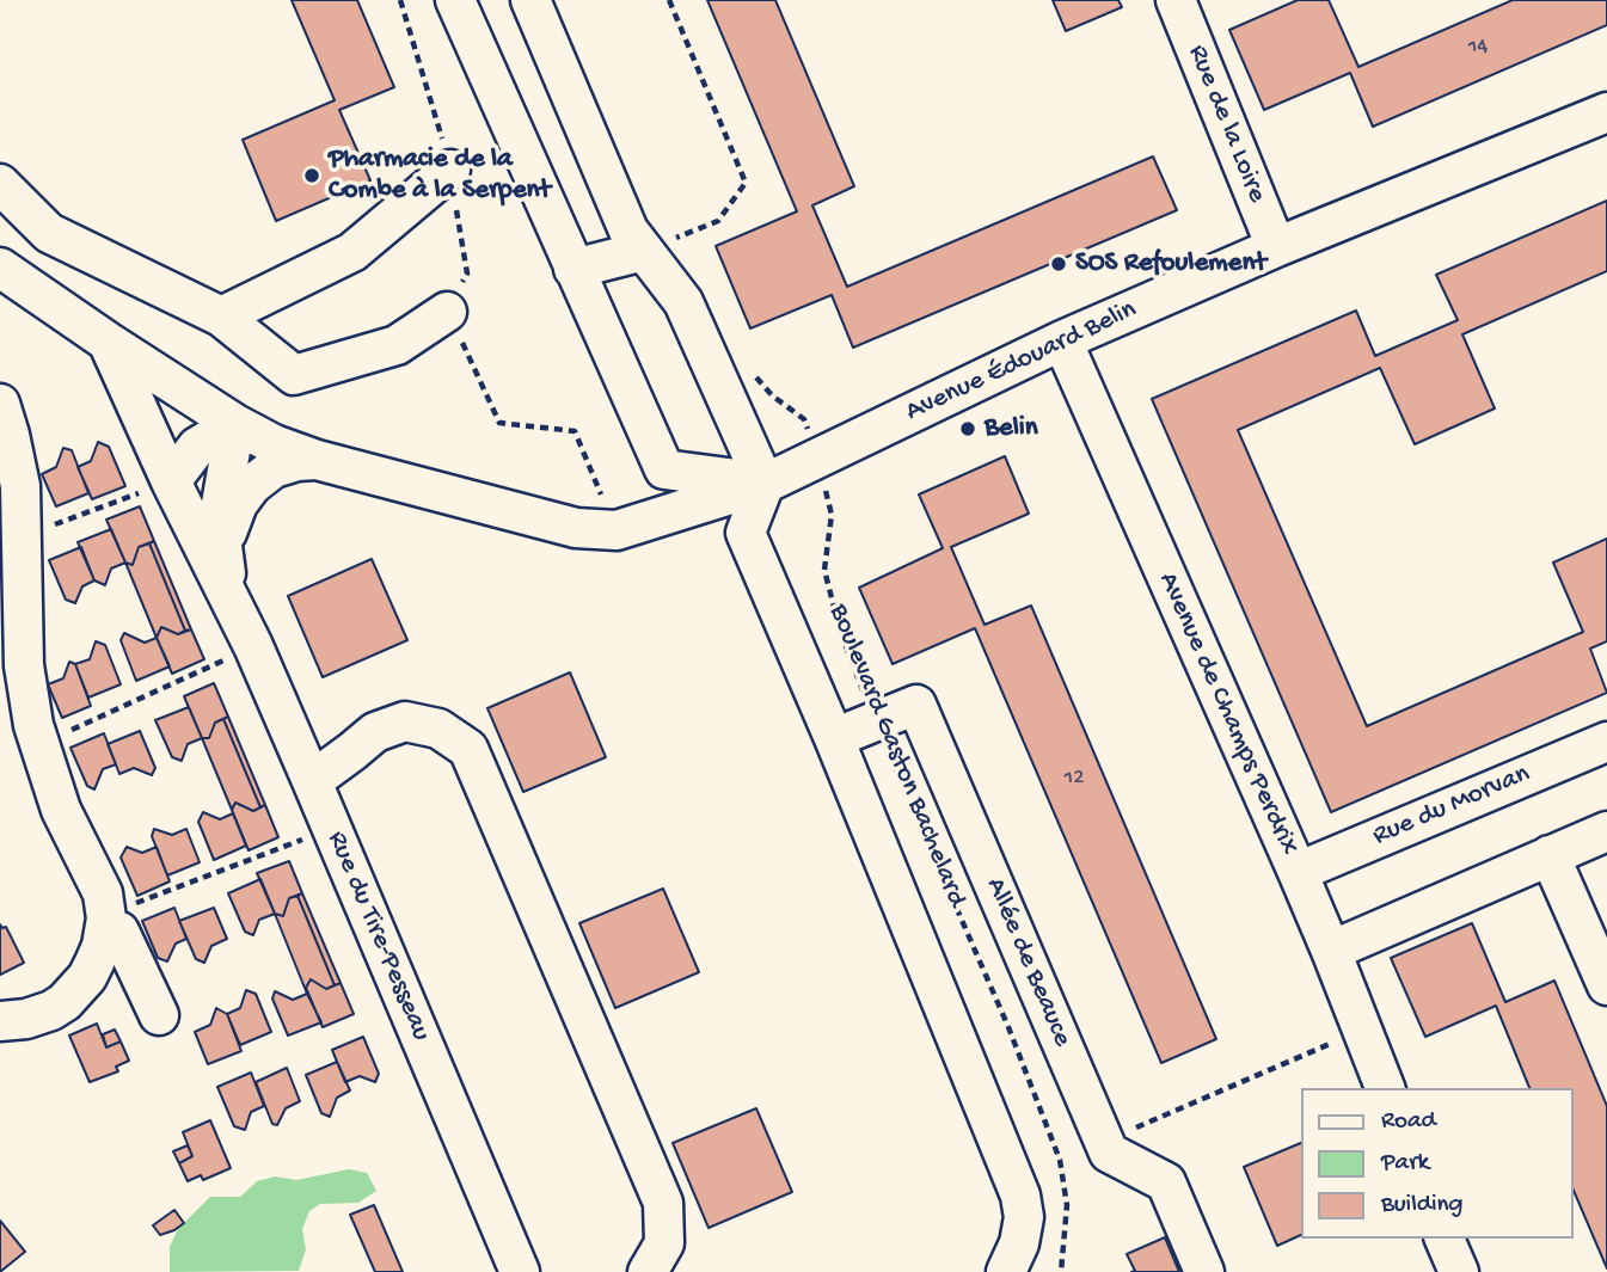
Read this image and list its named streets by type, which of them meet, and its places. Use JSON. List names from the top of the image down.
{
  "streets": {
    "street": [
      "Rue de la Loire",
      "Avenue Édouard Belin",
      "Avenue de Champs Perdrix",
      "Boulevard Gaston Bachelard",
      "Rue du Morvan",
      "Rue du Tire-Pesseau",
      "Allée de Beauce"
    ]
  },
  "crossings": [
    ["Rue de la Loire", "Avenue Édouard Belin"],
    ["Avenue Édouard Belin", "Avenue de Champs Perdrix"],
    ["Avenue Édouard Belin", "Boulevard Gaston Bachelard"],
    ["Avenue de Champs Perdrix", "Rue du Morvan"],
    ["Boulevard Gaston Bachelard", "Allée de Beauce"]
  ],
  "places": ["Pharmacie de la Combe à la Serpent", "SOS Refoulement", "Belin"],
  "house_numbers": ["14", "12"],
  "legend": ["Road", "Park", "Building"]
}
